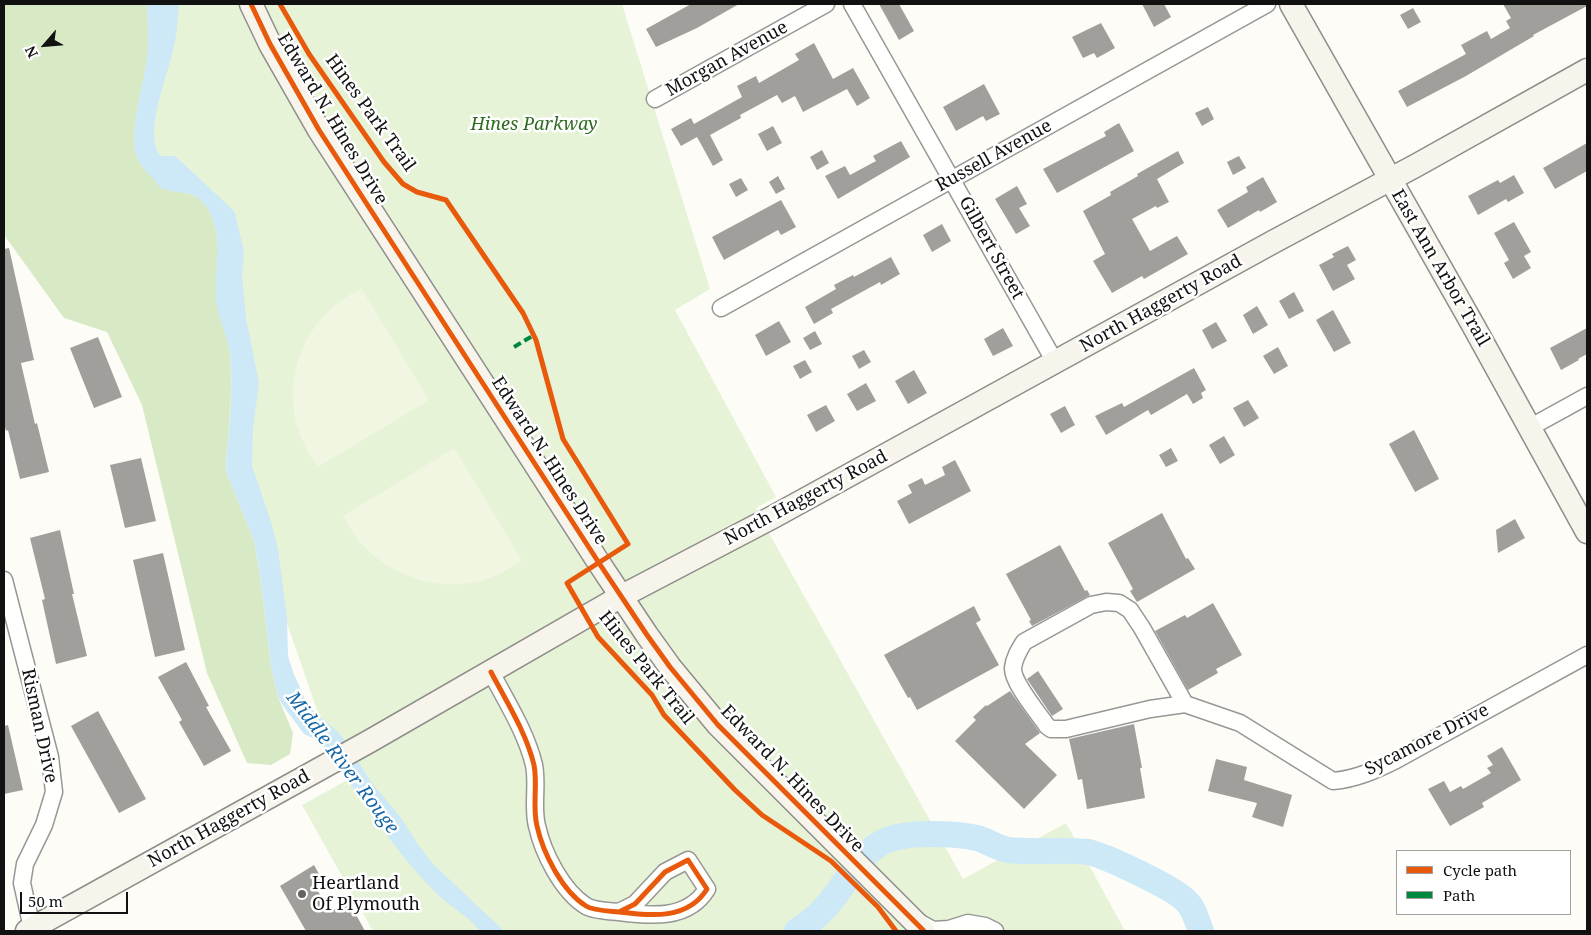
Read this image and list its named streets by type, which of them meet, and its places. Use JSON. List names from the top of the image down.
{
  "streets": {
    "street": [
      "Morgan Avenue",
      "Edward N. Hines Drive",
      "Russell Avenue",
      "Gilbert Street",
      "East Ann Arbor Trail",
      "North Haggerty Road",
      "Risman Drive",
      "Sycamore Drive"
    ],
    "cycle path": ["Hines Park Trail"]
  },
  "crossings": [
    ["Edward N. Hines Drive", "North Haggerty Road"],
    ["Russell Avenue", "Gilbert Street"],
    ["Gilbert Street", "North Haggerty Road"],
    ["East Ann Arbor Trail", "North Haggerty Road"],
    ["North Haggerty Road", "Risman Drive"]
  ],
  "water": ["Middle River Rouge"],
  "parks": ["Hines Parkway"],
  "places": ["Heartland Of Plymouth"],
  "legend": ["Cycle path", "Path"],
  "scale_bar": "50 m",
  "north": "bottom left"
}
